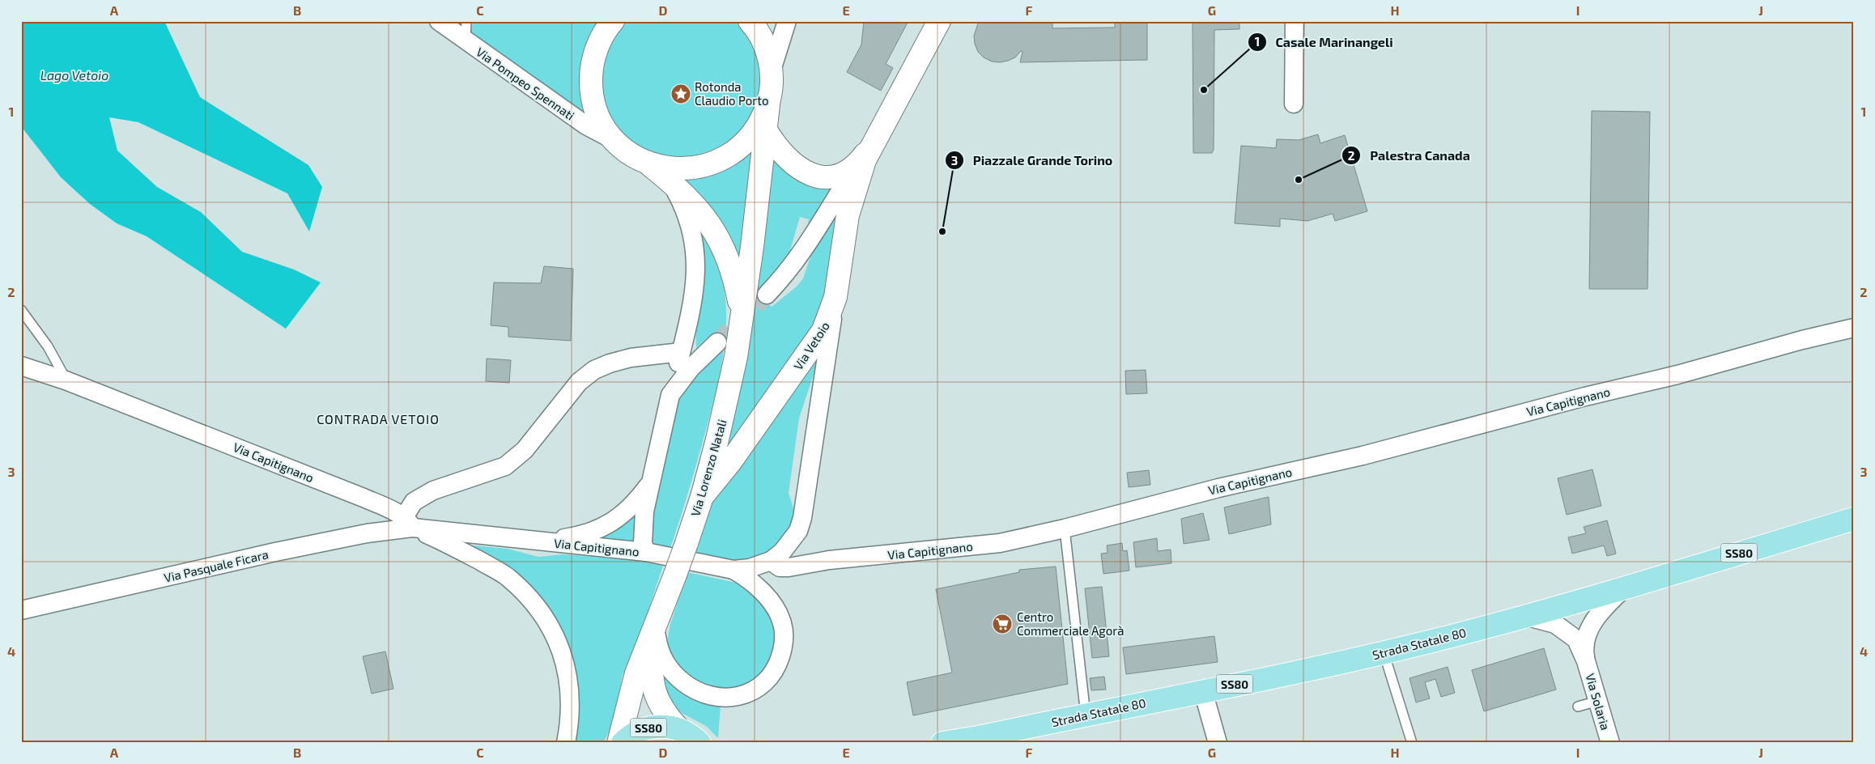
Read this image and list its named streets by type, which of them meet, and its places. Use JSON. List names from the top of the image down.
{
  "streets": {
    "main road": ["SS80", "Strada Statale 80"],
    "street": [
      "Via Pompeo Spennati",
      "Via Vetoio",
      "Via Capitignano",
      "Via Lorenzo Natali",
      "Via Pasquale Ficara",
      "Via Solaria"
    ]
  },
  "crossings": [
    ["Via Vetoio", "Via Lorenzo Natali"],
    ["Via Capitignano", "Via Pasquale Ficara"],
    ["Via Lorenzo Natali", "SS80"],
    ["Strada Statale 80", "Via Solaria"]
  ],
  "districts": ["CONTRADA VETOIO"],
  "water": ["Lago Vetoio"],
  "places": {
    "other": ["Casale Marinangeli", "Palestra Canada", "Piazzale Grande Torino"],
    "place": ["Rotonda Claudio Porto"],
    "supermarket": ["Centro Commerciale Agorà"]
  },
  "grid": {
    "columns": [
      "A",
      "B",
      "C",
      "D",
      "E",
      "F",
      "G",
      "H",
      "I",
      "J"
    ],
    "rows": [
      "1",
      "2",
      "3",
      "4"
    ]
  }
}
